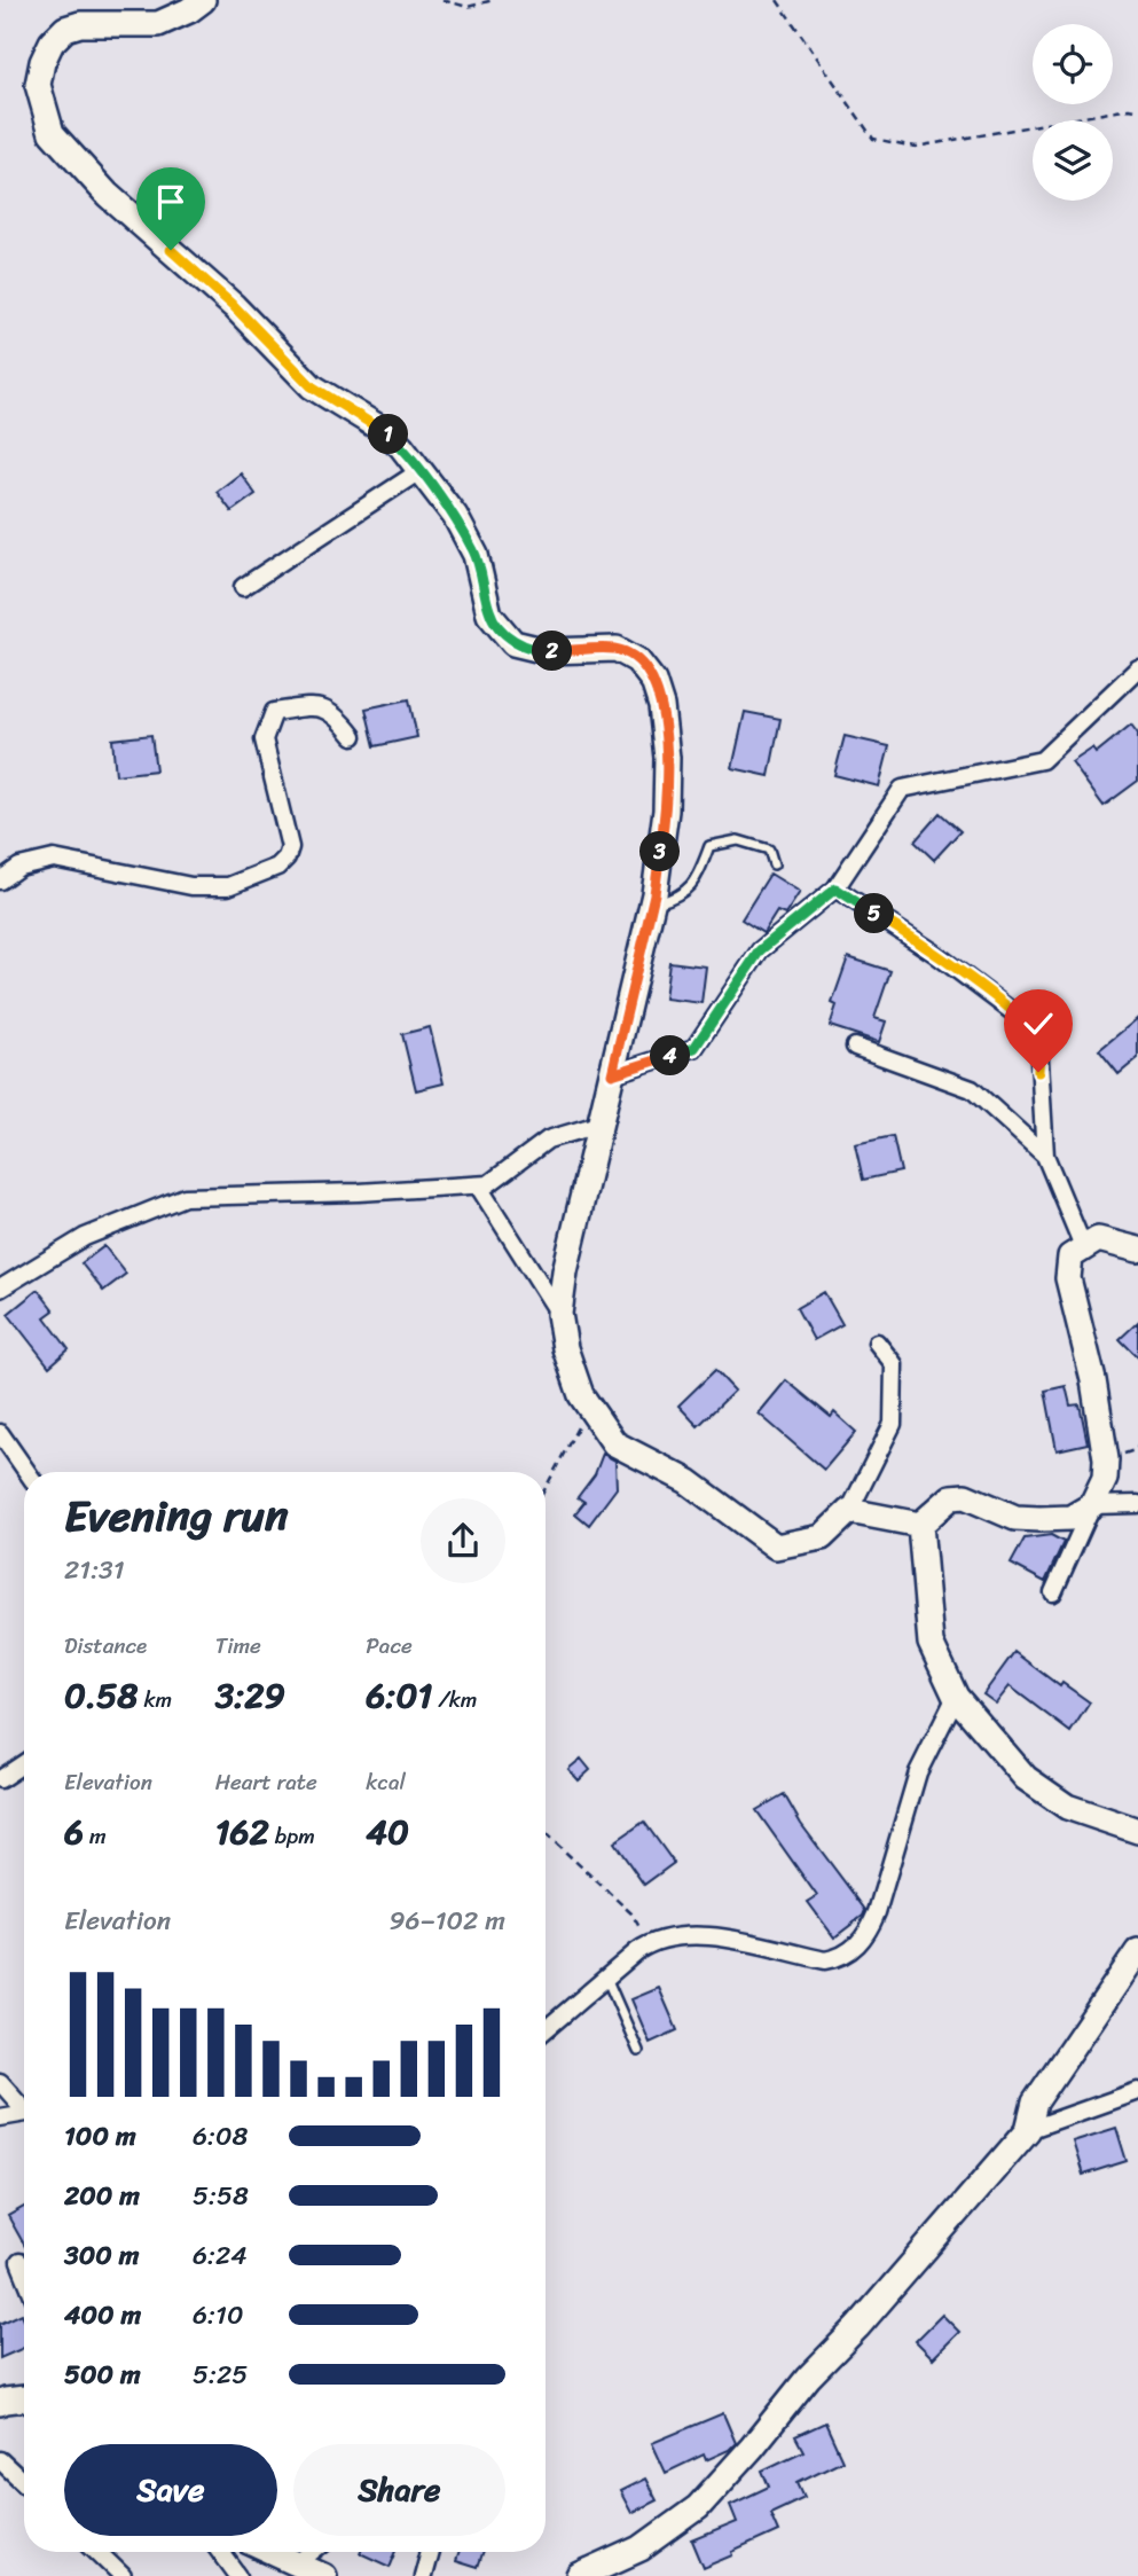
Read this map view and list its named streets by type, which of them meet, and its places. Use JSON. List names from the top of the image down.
{
  "page": {
    "pins": [
      "1",
      "2",
      "3",
      "5",
      "4"
    ],
    "heading": ["Evening run", "21:31"],
    "stats": [
      ["Distance", "0.58 km"],
      ["Time", "3:29"],
      ["Pace", "6:01 /km"],
      ["Elevation", "6 m"],
      ["Heart rate", "162 bpm"],
      ["kcal", "40"]
    ],
    "chart": ["Elevation", "96–102 m"],
    "list": [
      {
        "name": "100 m",
        "note": "6:08"
      },
      {
        "name": "200 m",
        "note": "5:58"
      },
      {
        "name": "300 m",
        "note": "6:24"
      },
      {
        "name": "400 m",
        "note": "6:10"
      },
      {
        "name": "500 m",
        "note": "5:25"
      }
    ],
    "buttons": ["Save", "Share"]
  }
}
